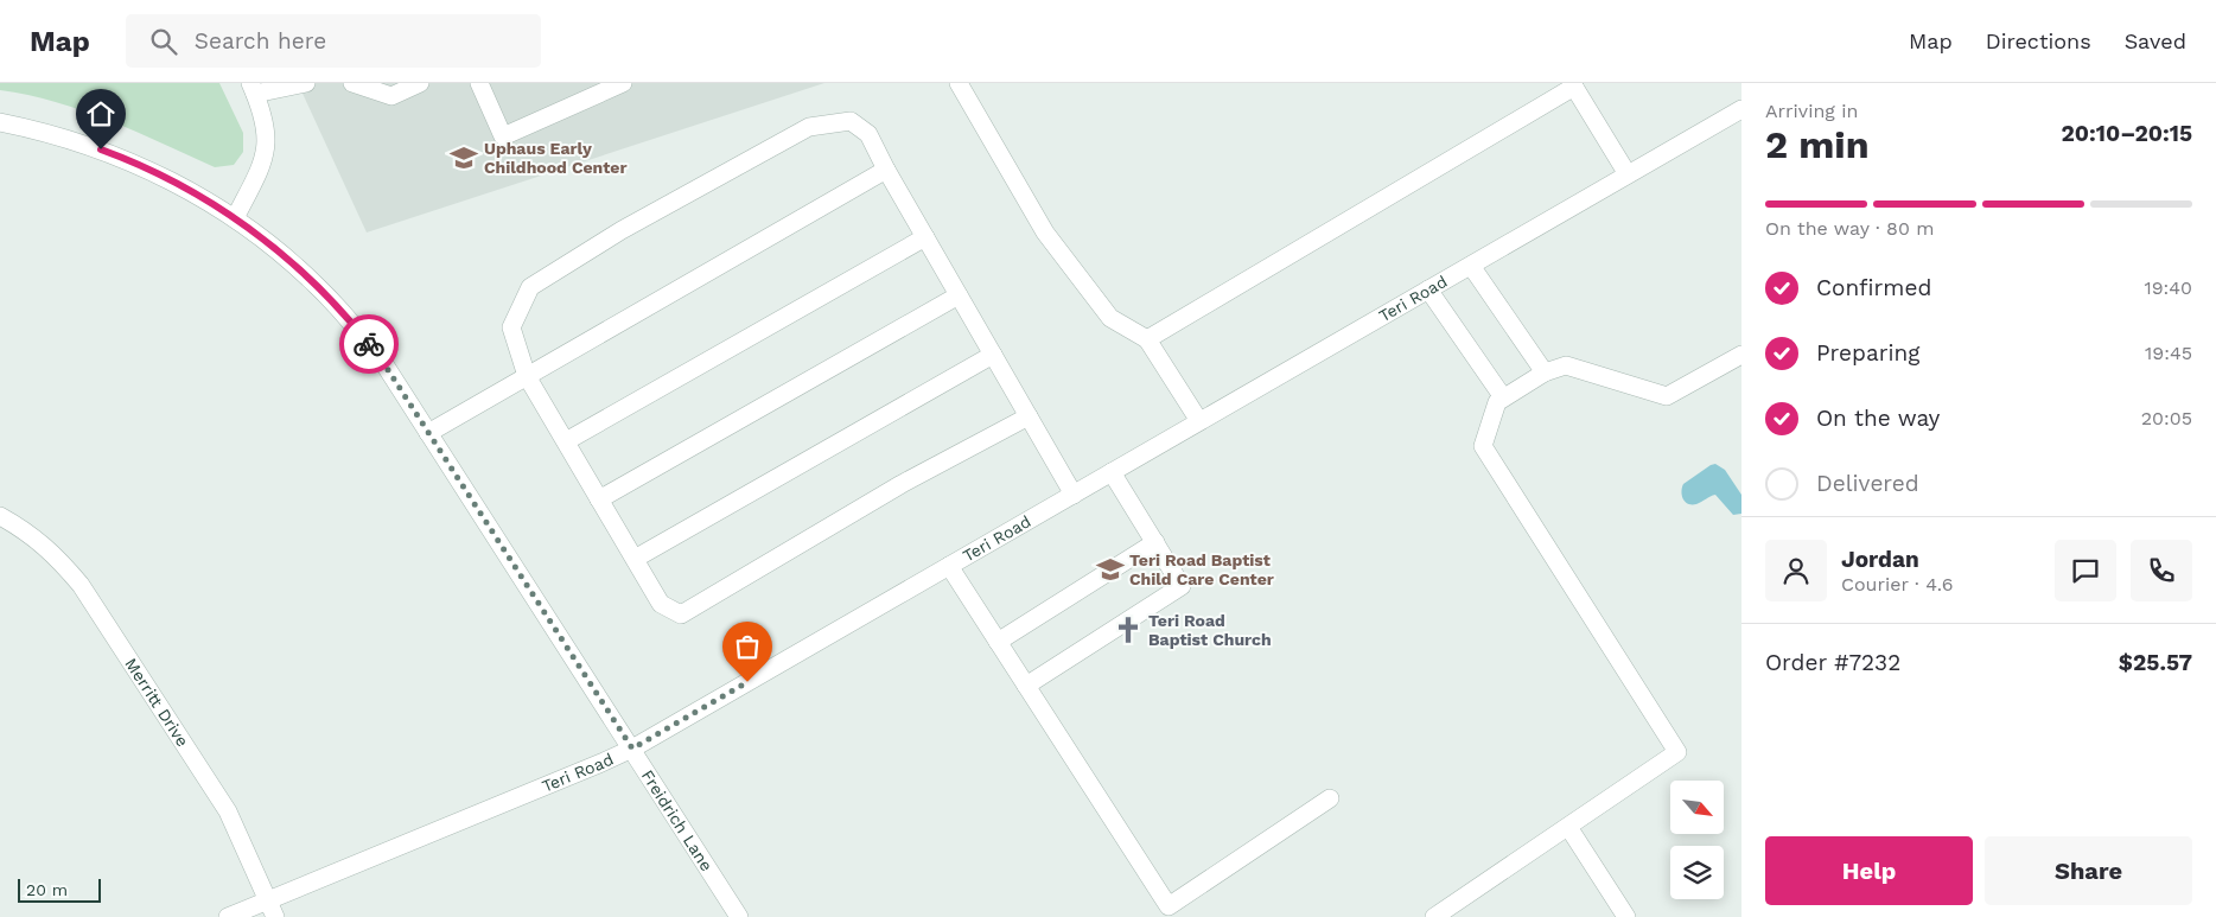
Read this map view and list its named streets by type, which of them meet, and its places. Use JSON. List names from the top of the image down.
{
  "streets": {
    "street": ["Teri Road", "Merritt Drive", "Freidrich Lane"]
  },
  "crossings": [
    ["Teri Road", "Merritt Drive"],
    ["Teri Road", "Freidrich Lane"]
  ],
  "places": {
    "school or university": ["Uphaus Early Childhood Center", "Teri Road Baptist Child Care Center"],
    "church": ["Teri Road Baptist Church"]
  },
  "scale_bar": "20 m",
  "north": "bottom right",
  "page": {
    "header": "Map",
    "search": "Search here",
    "nav": ["Map", "Directions", "Saved"],
    "heading": ["2 min", "Arriving in", "20:10–20:15"],
    "panel": [
      "Jordan",
      "Courier · 4.6",
      "Order #7232",
      "$25.57"
    ],
    "bar": "On the way · 80 m",
    "list": [
      ["Confirmed", "19:40"],
      ["Preparing", "19:45"],
      ["On the way", "20:05"],
      "Delivered"
    ],
    "buttons": ["Help", "Share"],
    "scale": "20 m"
  }
}
